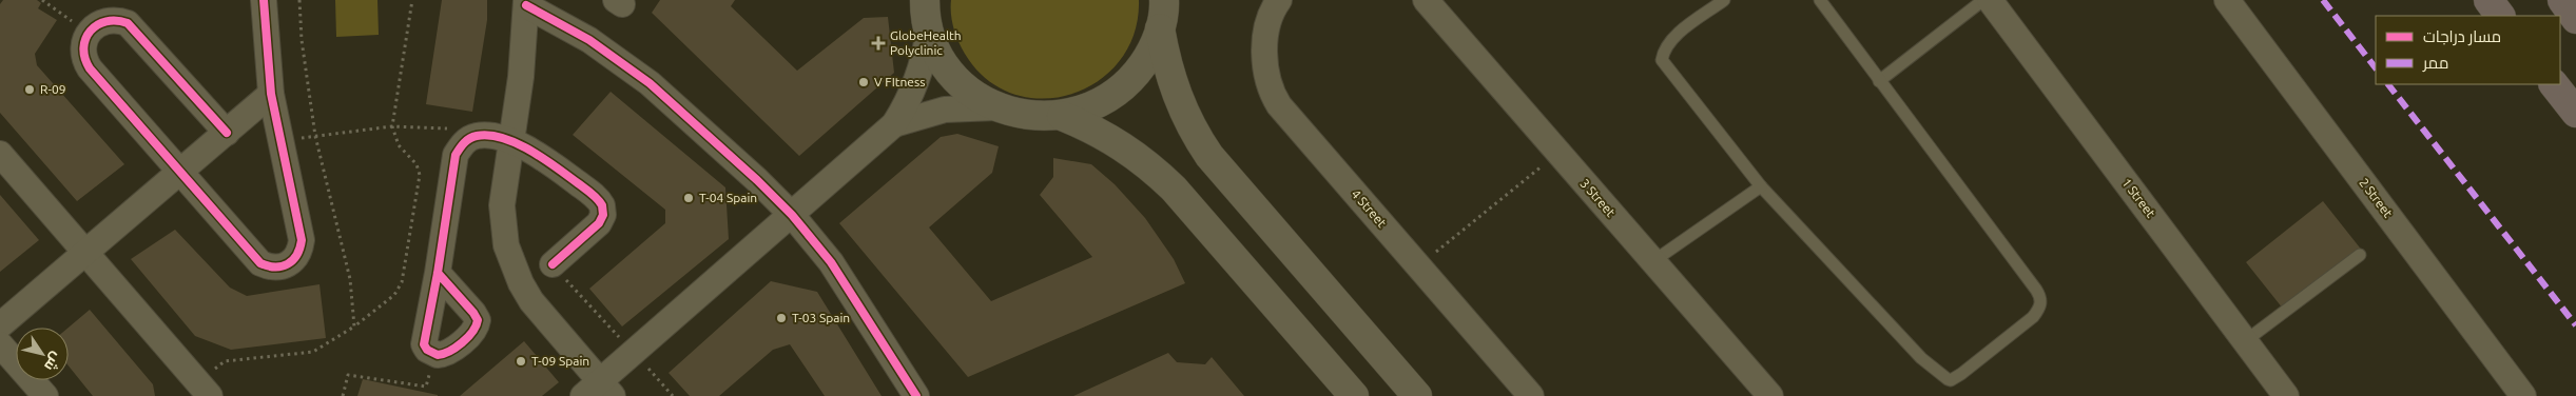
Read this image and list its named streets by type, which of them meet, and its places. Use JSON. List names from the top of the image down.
{
  "streets": {
    "street": [
      "3 Street",
      "1 Street",
      "2 Street",
      "4 Street"
    ]
  },
  "places": {
    "health": ["GlobeHealth Polyclinic"],
    "other": [
      "V FItness",
      "R-09",
      "T-04 Spain",
      "T-03 Spain",
      "T-09 Spain"
    ]
  },
  "legend": ["مسار دراجات", "ممر"],
  "north": "bottom right"
}
